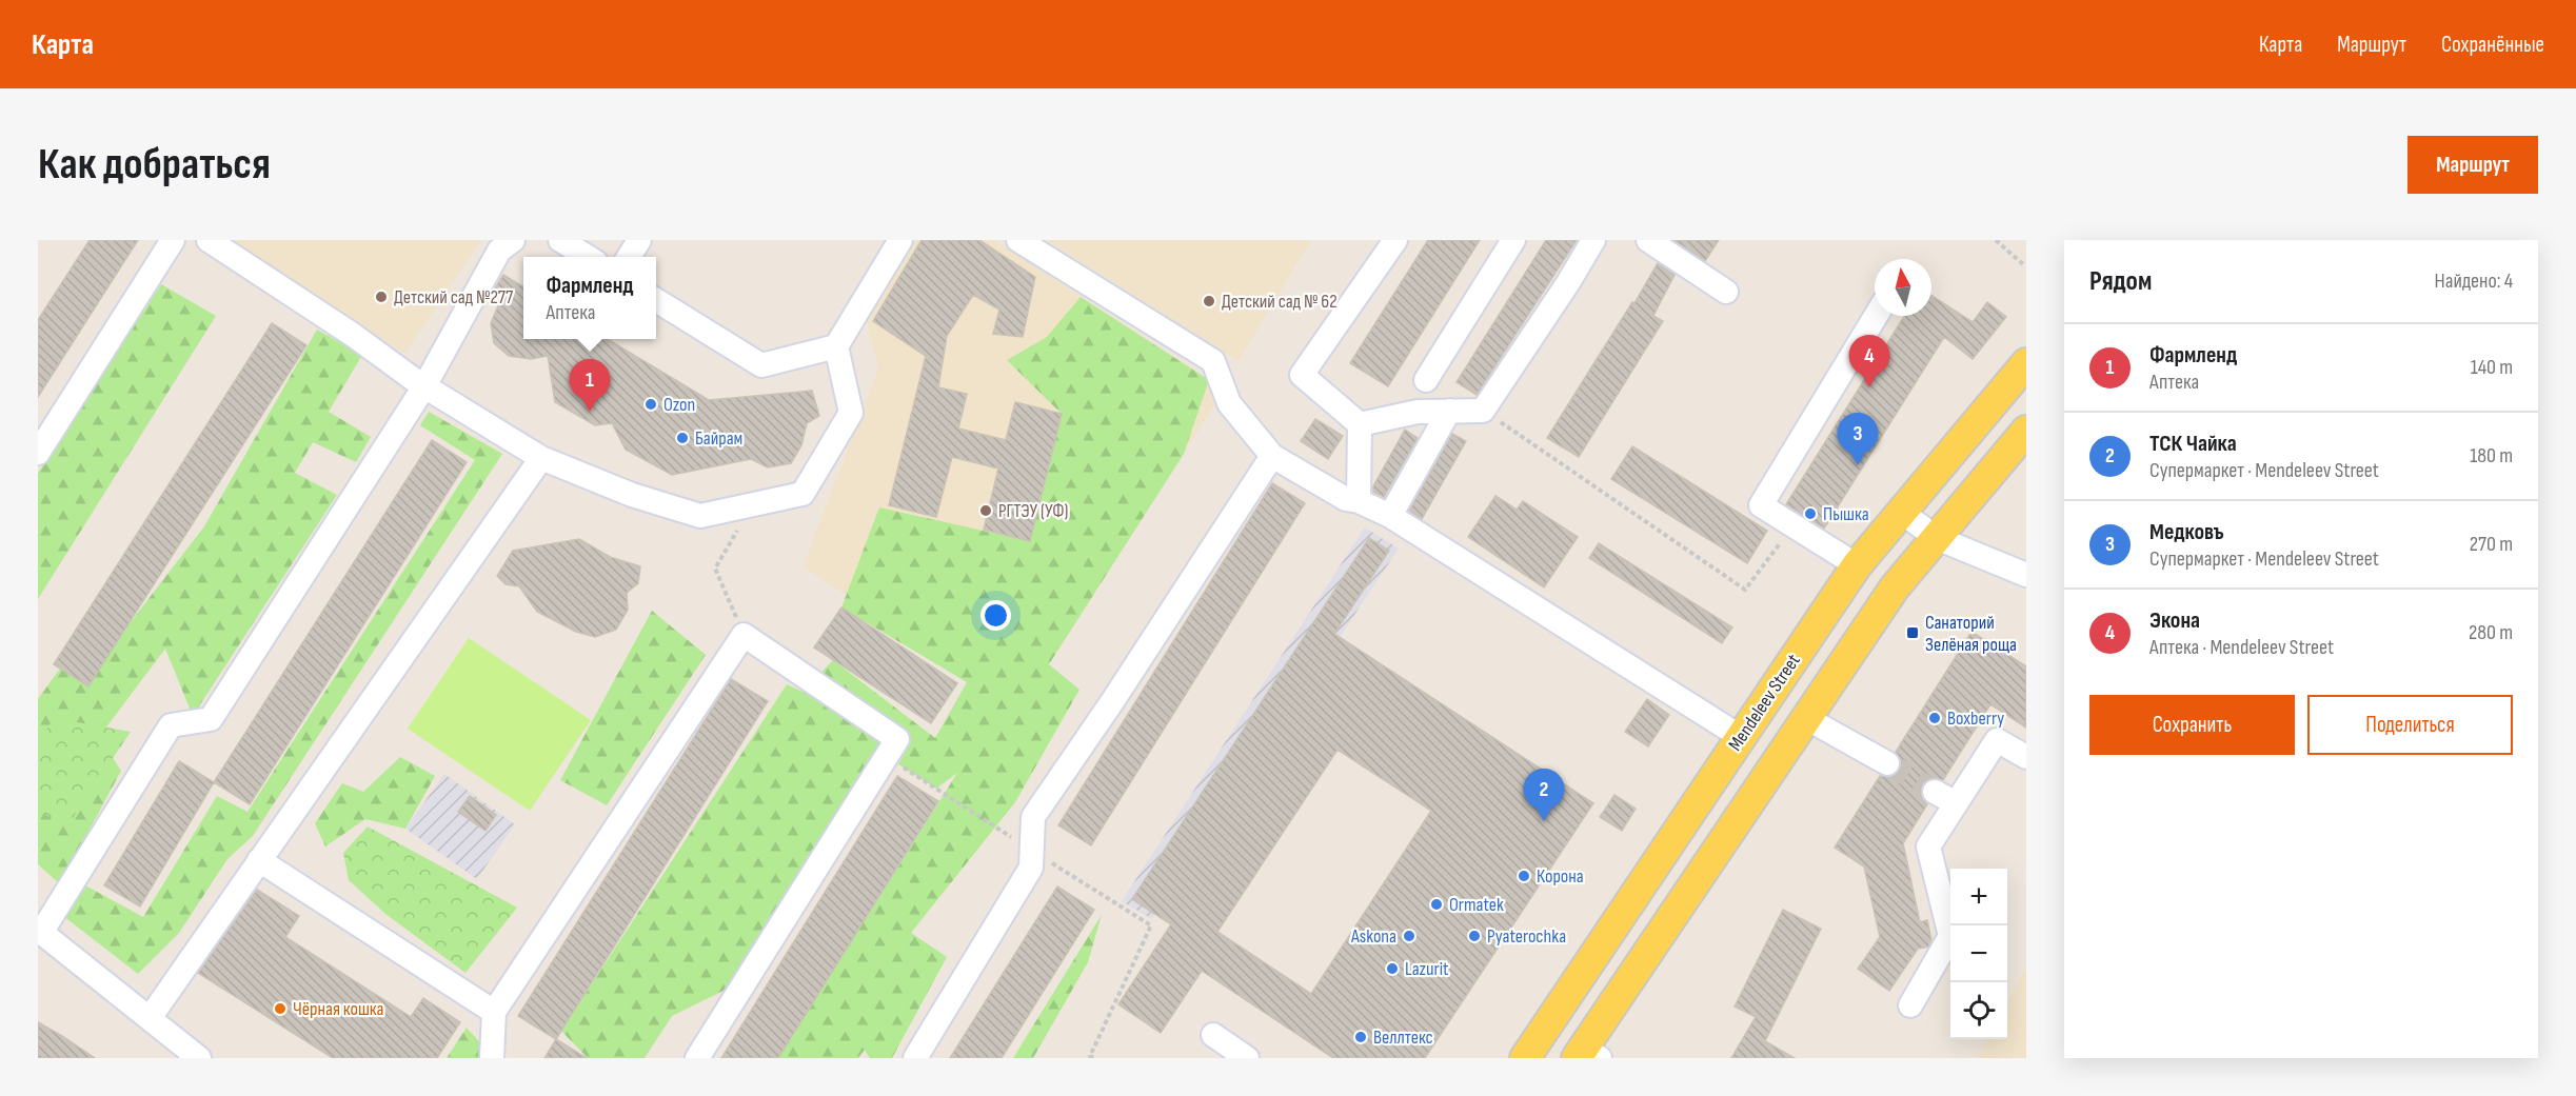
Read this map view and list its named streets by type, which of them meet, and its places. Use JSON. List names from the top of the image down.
{
  "streets": {
    "main road": ["Mendeleev Street"]
  },
  "places": {
    "other": [
      "Детский сад №277",
      "Детский сад № 62",
      "Ozon",
      "Байрам",
      "РГТЭУ (УФ)",
      "Пышка",
      "Boxberry",
      "Корона",
      "Ormatek",
      "Askona",
      "Pyaterochka",
      "Lazurit",
      "Чёрная кошка",
      "Веллтекс"
    ],
    "transit": ["Санаторий Зелёная роща"]
  },
  "north": "top",
  "page": {
    "header": "Карта",
    "nav": ["Карта", "Маршрут", "Сохранённые"],
    "buttons": [
      "Маршрут",
      ["Сохранить", "Поделиться"]
    ],
    "title": "Как добраться",
    "heading": ["Рядом", "Найдено: 4"],
    "popup": ["Фармленд", "Аптека"],
    "list": [
      {
        "mark": "1",
        "name": "Фармленд",
        "note": "Аптека",
        "value": "140 m"
      },
      {
        "mark": "2",
        "name": "ТСК Чайка",
        "note": "Супермаркет · Mendeleev Street",
        "value": "180 m"
      },
      {
        "mark": "3",
        "name": "Медковъ",
        "note": "Супермаркет · Mendeleev Street",
        "value": "270 m"
      },
      {
        "mark": "4",
        "name": "Экона",
        "note": "Аптека · Mendeleev Street",
        "value": "280 m"
      }
    ],
    "pins": [
      "4",
      "1",
      "3",
      "2"
    ],
    "map_buttons": ["+", "−"]
  }
}
